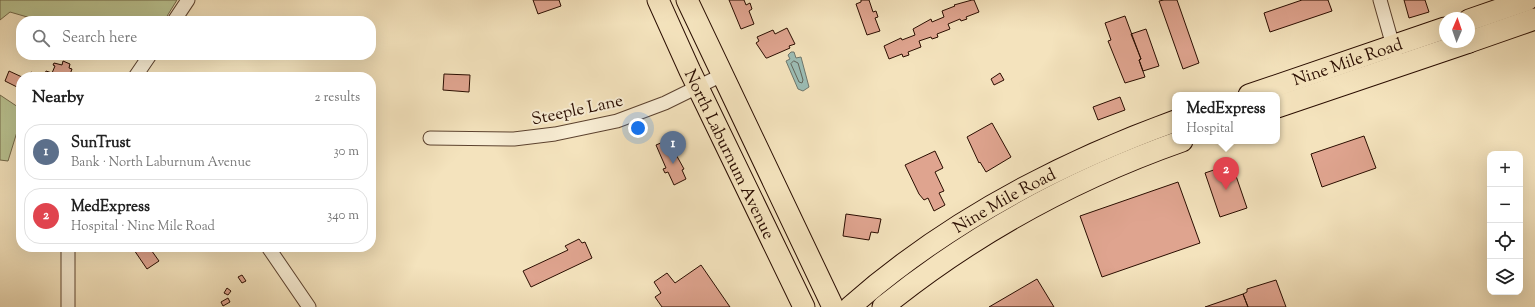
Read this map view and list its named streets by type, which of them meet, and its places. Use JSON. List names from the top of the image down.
{
  "streets": {
    "main road": ["Nine Mile Road", "North Laburnum Avenue"],
    "street": ["Steeple Lane"]
  },
  "crossings": [
    ["Steeple Lane", "North Laburnum Avenue"]
  ],
  "north": "top",
  "page": {
    "search": "Search here",
    "heading": ["Nearby", "2 results"],
    "popup": ["MedExpress", "Hospital"],
    "list": [
      {
        "mark": "1",
        "name": "SunTrust",
        "note": "Bank · North Laburnum Avenue",
        "value": "30 m"
      },
      {
        "mark": "2",
        "name": "MedExpress",
        "note": "Hospital · Nine Mile Road",
        "value": "340 m"
      }
    ],
    "pins": ["1", "2"],
    "map_buttons": ["+", "−"]
  }
}
